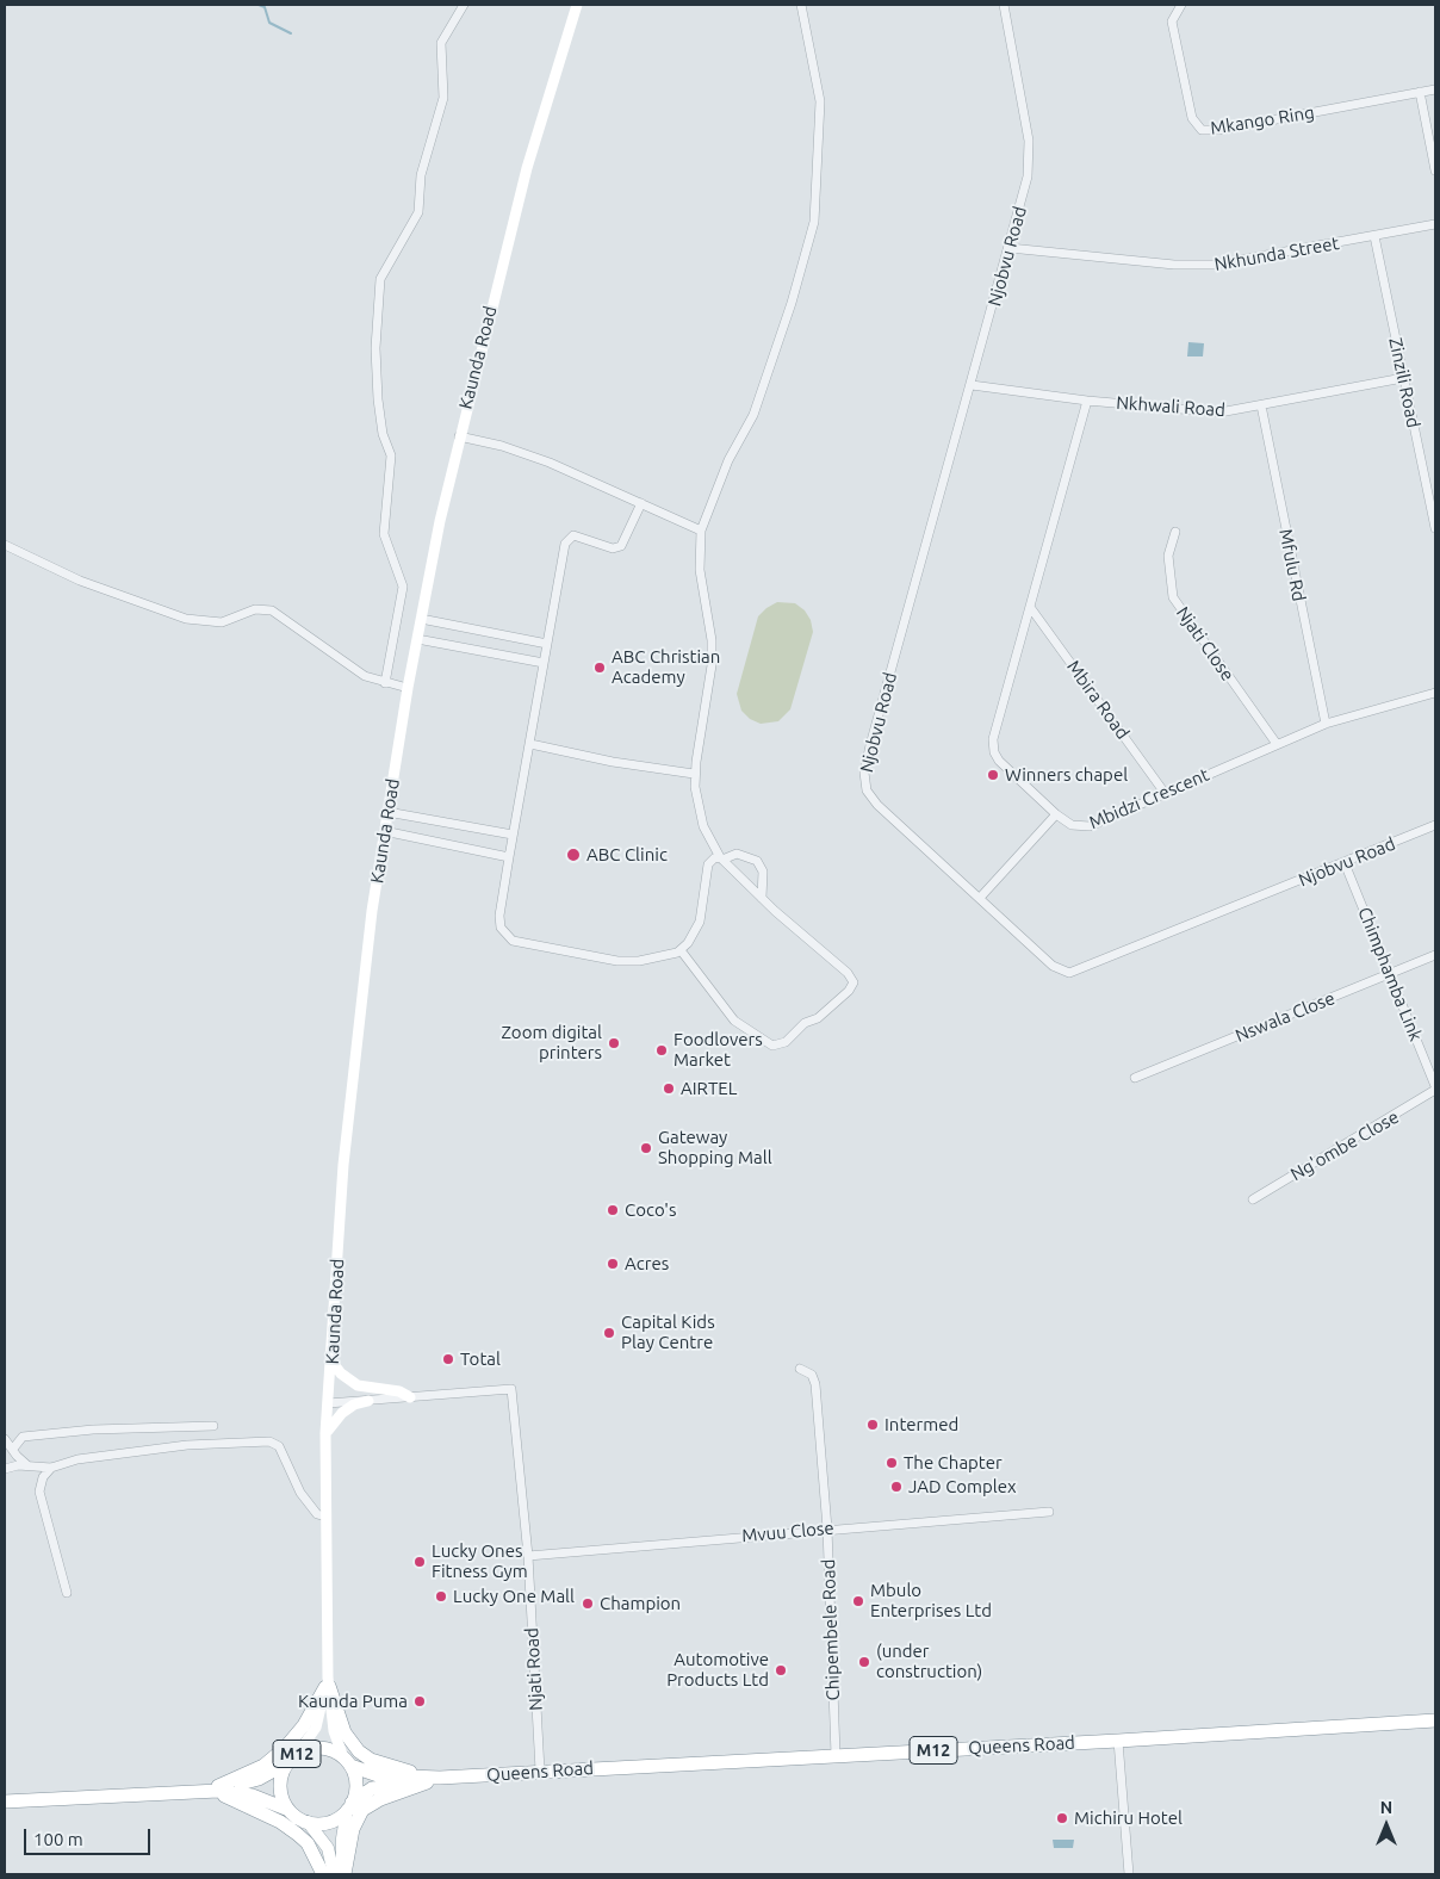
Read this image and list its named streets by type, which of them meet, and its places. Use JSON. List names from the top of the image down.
{
  "streets": {
    "highway": ["Queens Road", "M12"],
    "main road": ["Kaunda Road"],
    "street": [
      "Mkango Ring",
      "Nkhunda Street",
      "Njobvu Road",
      "Zinzili Road",
      "Nkhwali Road",
      "Mfulu Rd",
      "Njati Close",
      "Mbira Road",
      "Mbidzi Crescent",
      "Chimphamba Link",
      "Nswala Close",
      "Ng'ombe Close",
      "Mvuu Close",
      "Chipembele Road",
      "Njati Road"
    ]
  },
  "crossings": [
    ["Nkhunda Street", "Njobvu Road"],
    ["Nkhunda Street", "Zinzili Road"],
    ["Njobvu Road", "Nkhwali Road"],
    ["Njobvu Road", "Chimphamba Link"],
    ["Kaunda Road", "M12"],
    ["Zinzili Road", "Nkhwali Road"],
    ["Nkhwali Road", "Mfulu Rd"],
    ["Nkhwali Road", "Mbidzi Crescent"],
    ["Mfulu Rd", "Mbidzi Crescent"],
    ["Njati Close", "Mbidzi Crescent"],
    ["Mbira Road", "Mbidzi Crescent"],
    ["Chimphamba Link", "Nswala Close"],
    ["Chimphamba Link", "Ng'ombe Close"],
    ["Mvuu Close", "Chipembele Road"],
    ["Mvuu Close", "Njati Road"],
    ["Chipembele Road", "Queens Road"],
    ["Njati Road", "Queens Road"],
    ["Queens Road", "M12"]
  ],
  "places": [
    "ABC Christian Academy",
    "Winners chapel",
    "ABC Clinic",
    "Zoom digital printers",
    "Foodlovers Market",
    "AIRTEL",
    "Gateway Shopping Mall",
    "Coco's",
    "Acres",
    "Capital Kids Play Centre",
    "Total",
    "Intermed",
    "The Chapter",
    "JAD Complex",
    "Lucky Ones Fitness Gym",
    "Lucky One Mall",
    "Mbulo Enterprises Ltd",
    "Champion",
    "(under construction)",
    "Automotive Products Ltd",
    "Kaunda Puma",
    "Michiru Hotel"
  ],
  "scale_bar": "100 m",
  "north": "top"
}
